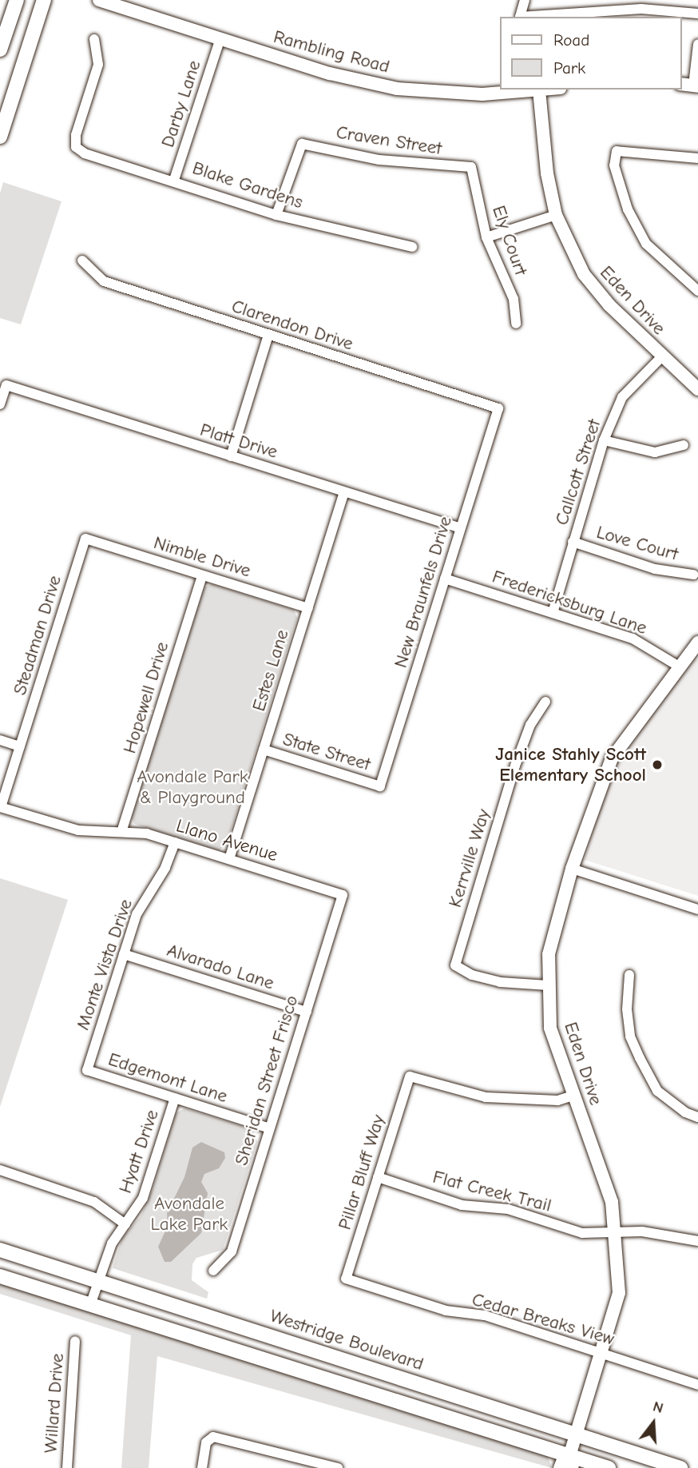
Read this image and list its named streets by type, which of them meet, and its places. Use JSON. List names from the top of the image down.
{
  "streets": {
    "main road": ["Westridge Boulevard"],
    "street": [
      "Rambling Road",
      "Darby Lane",
      "Craven Street",
      "Blake Gardens",
      "Ely Court",
      "Eden Drive",
      "Clarendon Drive",
      "Platt Drive",
      "Callcott Street",
      "Love Court",
      "Nimble Drive",
      "New Braunfels Drive",
      "Fredericksburg Lane",
      "Steadman Drive",
      "Estes Lane",
      "Hopewell Drive",
      "State Street",
      "Llano Avenue",
      "Kerrville Way",
      "Monte Vista Drive",
      "Alvarado Lane",
      "Edgemont Lane",
      "Sheridan Street Frisco",
      "Hyatt Drive",
      "Pillar Bluff Way",
      "Flat Creek Trail",
      "Cedar Breaks View",
      "Willard Drive"
    ]
  },
  "crossings": [
    ["Rambling Road", "Darby Lane"],
    ["Rambling Road", "Eden Drive"],
    ["Darby Lane", "Blake Gardens"],
    ["Craven Street", "Blake Gardens"],
    ["Craven Street", "Ely Court"],
    ["Eden Drive", "Callcott Street"],
    ["Eden Drive", "Fredericksburg Lane"],
    ["Eden Drive", "Kerrville Way"],
    ["Eden Drive", "Pillar Bluff Way"],
    ["Eden Drive", "Flat Creek Trail"],
    ["Eden Drive", "Cedar Breaks View"],
    ["Eden Drive", "Westridge Boulevard"],
    ["Clarendon Drive", "New Braunfels Drive"],
    ["Platt Drive", "New Braunfels Drive"],
    ["Platt Drive", "Estes Lane"],
    ["Callcott Street", "Love Court"],
    ["Callcott Street", "Fredericksburg Lane"],
    ["Nimble Drive", "Steadman Drive"],
    ["Nimble Drive", "Estes Lane"],
    ["Nimble Drive", "Hopewell Drive"],
    ["New Braunfels Drive", "Fredericksburg Lane"],
    ["New Braunfels Drive", "State Street"],
    ["Steadman Drive", "Llano Avenue"],
    ["Estes Lane", "State Street"],
    ["Estes Lane", "Llano Avenue"],
    ["Hopewell Drive", "Llano Avenue"],
    ["Llano Avenue", "Monte Vista Drive"],
    ["Llano Avenue", "Sheridan Street Frisco"],
    ["Monte Vista Drive", "Alvarado Lane"],
    ["Monte Vista Drive", "Edgemont Lane"],
    ["Alvarado Lane", "Sheridan Street Frisco"],
    ["Edgemont Lane", "Sheridan Street Frisco"],
    ["Edgemont Lane", "Hyatt Drive"],
    ["Hyatt Drive", "Westridge Boulevard"],
    ["Pillar Bluff Way", "Flat Creek Trail"],
    ["Pillar Bluff Way", "Cedar Breaks View"]
  ],
  "parks": ["Avondale Park & Playground", "Avondale Lake Park"],
  "places": ["Janice Stahly Scott Elementary School"],
  "legend": ["Road", "Park"],
  "north": "top"
}
